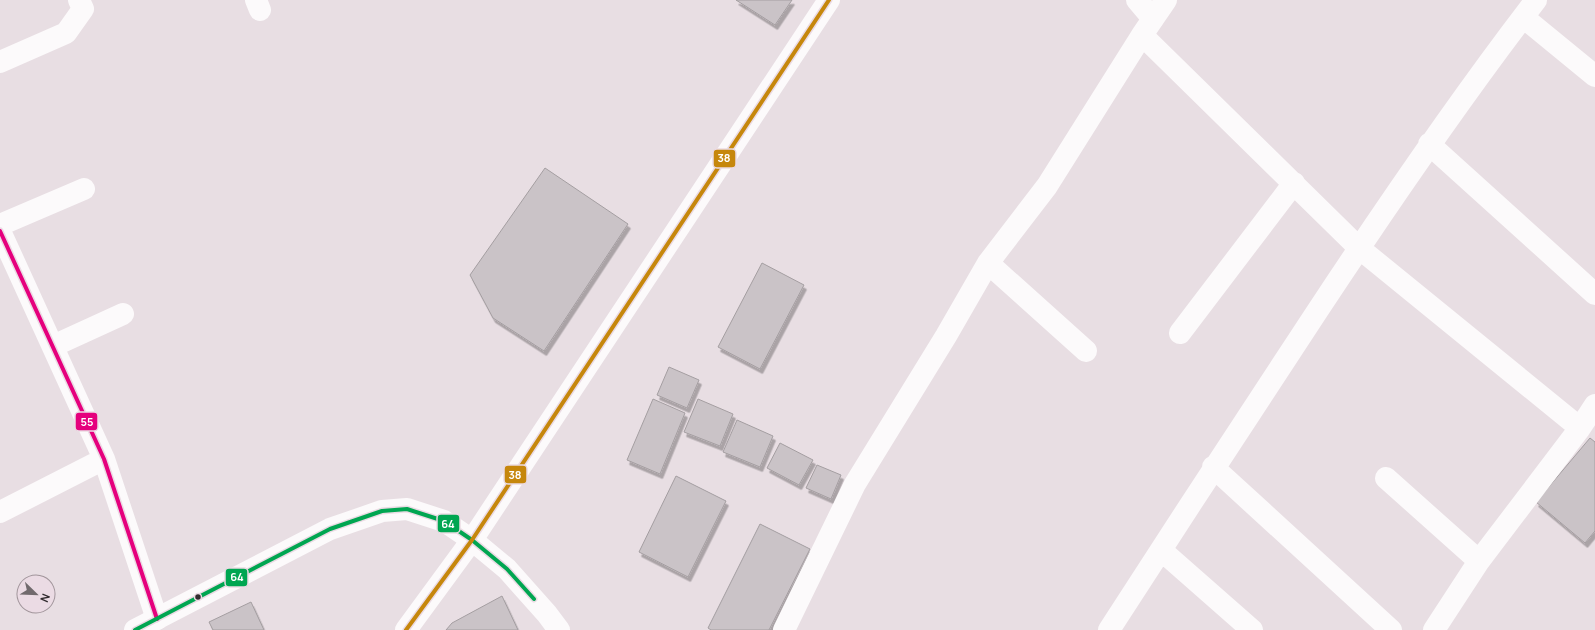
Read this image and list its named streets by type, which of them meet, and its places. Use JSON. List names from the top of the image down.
{
  "lines": ["transit line 38", "transit line 55", "transit line 64"],
  "north": "bottom right"
}
